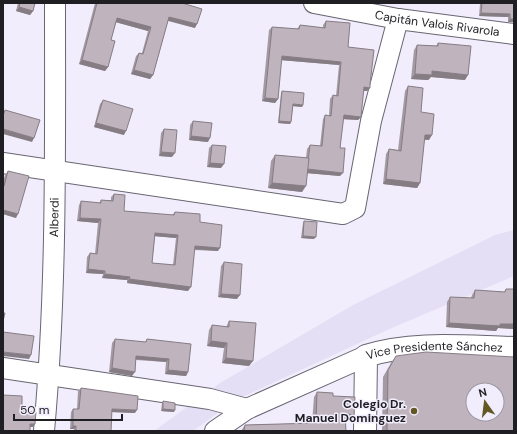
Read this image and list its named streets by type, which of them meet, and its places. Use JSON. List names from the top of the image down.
{
  "streets": {
    "main road": ["Vice Presidente Sánchez"],
    "street": ["Capitán Valois Rivarola", "Alberdi"]
  },
  "places": ["Colegio Dr. Manuel Dominguez"],
  "scale_bar": "50 m",
  "north": "top"
}
